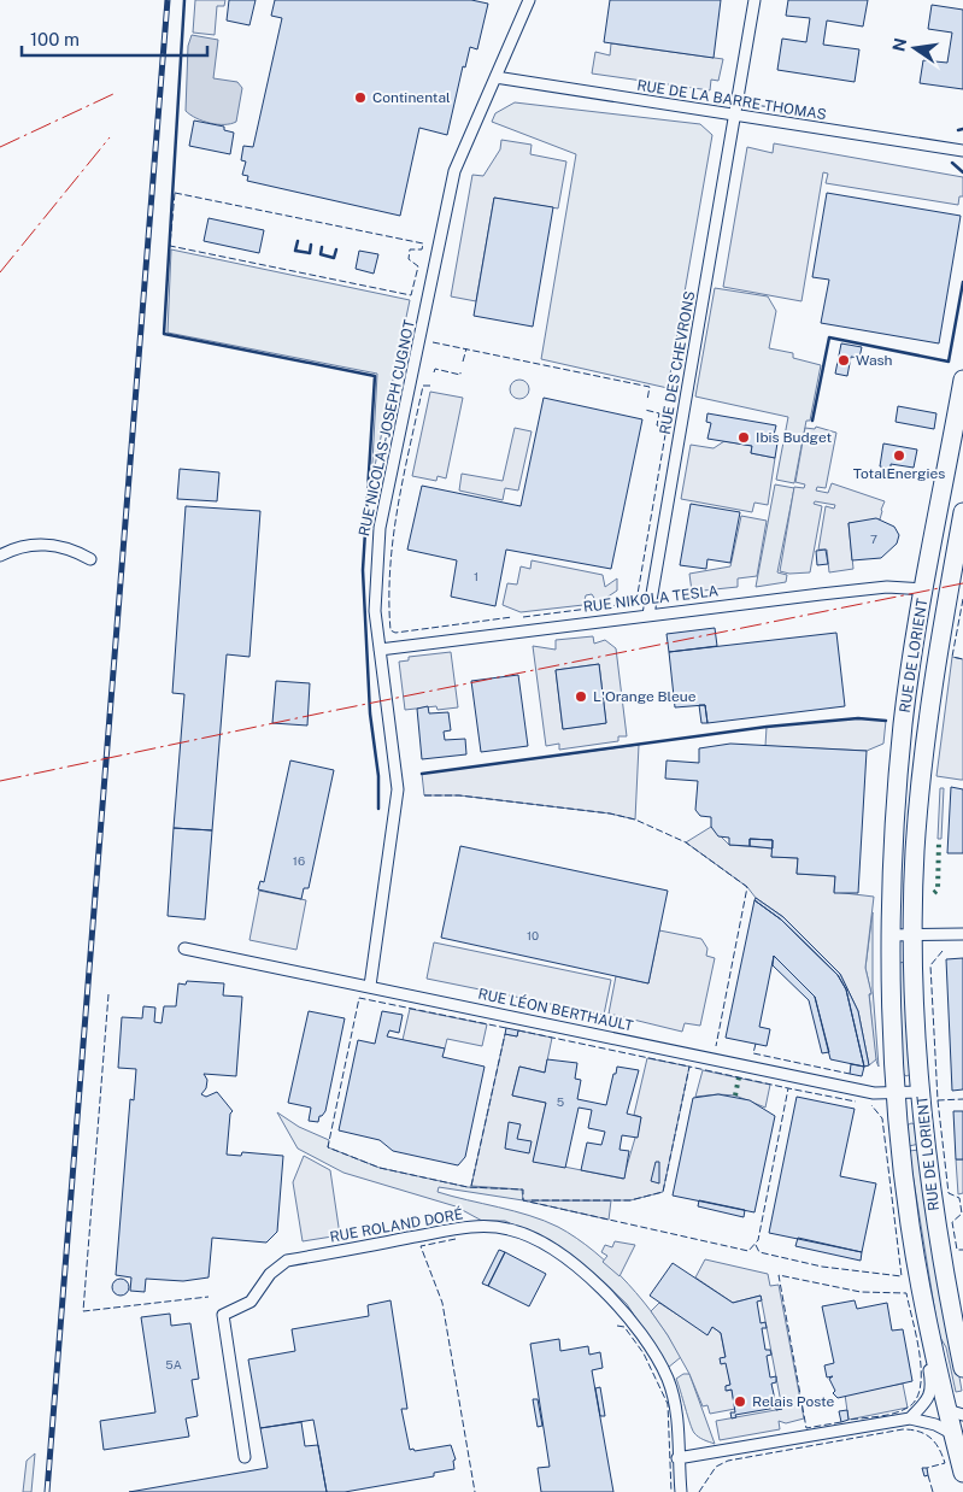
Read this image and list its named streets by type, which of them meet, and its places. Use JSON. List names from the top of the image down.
{
  "streets": {
    "main road": ["RUE DE LORIENT"],
    "street": [
      "RUE DE LA BARRE-THOMAS",
      "RUE DES CHEVRONS",
      "RUE NICOLAS-JOSEPH CUGNOT",
      "RUE NIKOLA TESLA",
      "RUE LÉON BERTHAULT",
      "RUE ROLAND DORÉ"
    ]
  },
  "crossings": [
    ["RUE DE LA BARRE-THOMAS", "RUE DES CHEVRONS"],
    ["RUE DE LA BARRE-THOMAS", "RUE NICOLAS-JOSEPH CUGNOT"],
    ["RUE DES CHEVRONS", "RUE NIKOLA TESLA"],
    ["RUE NICOLAS-JOSEPH CUGNOT", "RUE NIKOLA TESLA"],
    ["RUE NICOLAS-JOSEPH CUGNOT", "RUE LÉON BERTHAULT"],
    ["RUE NIKOLA TESLA", "RUE DE LORIENT"],
    ["RUE DE LORIENT", "RUE LÉON BERTHAULT"]
  ],
  "places": [
    "Continental",
    "Wash",
    "Ibis Budget",
    "TotalEnergies",
    "L'Orange Bleue",
    "Relais Poste"
  ],
  "house_numbers": [
    "7",
    "1",
    "16",
    "10",
    "5",
    "5A"
  ],
  "scale_bar": "100 m",
  "north": "left"
}
